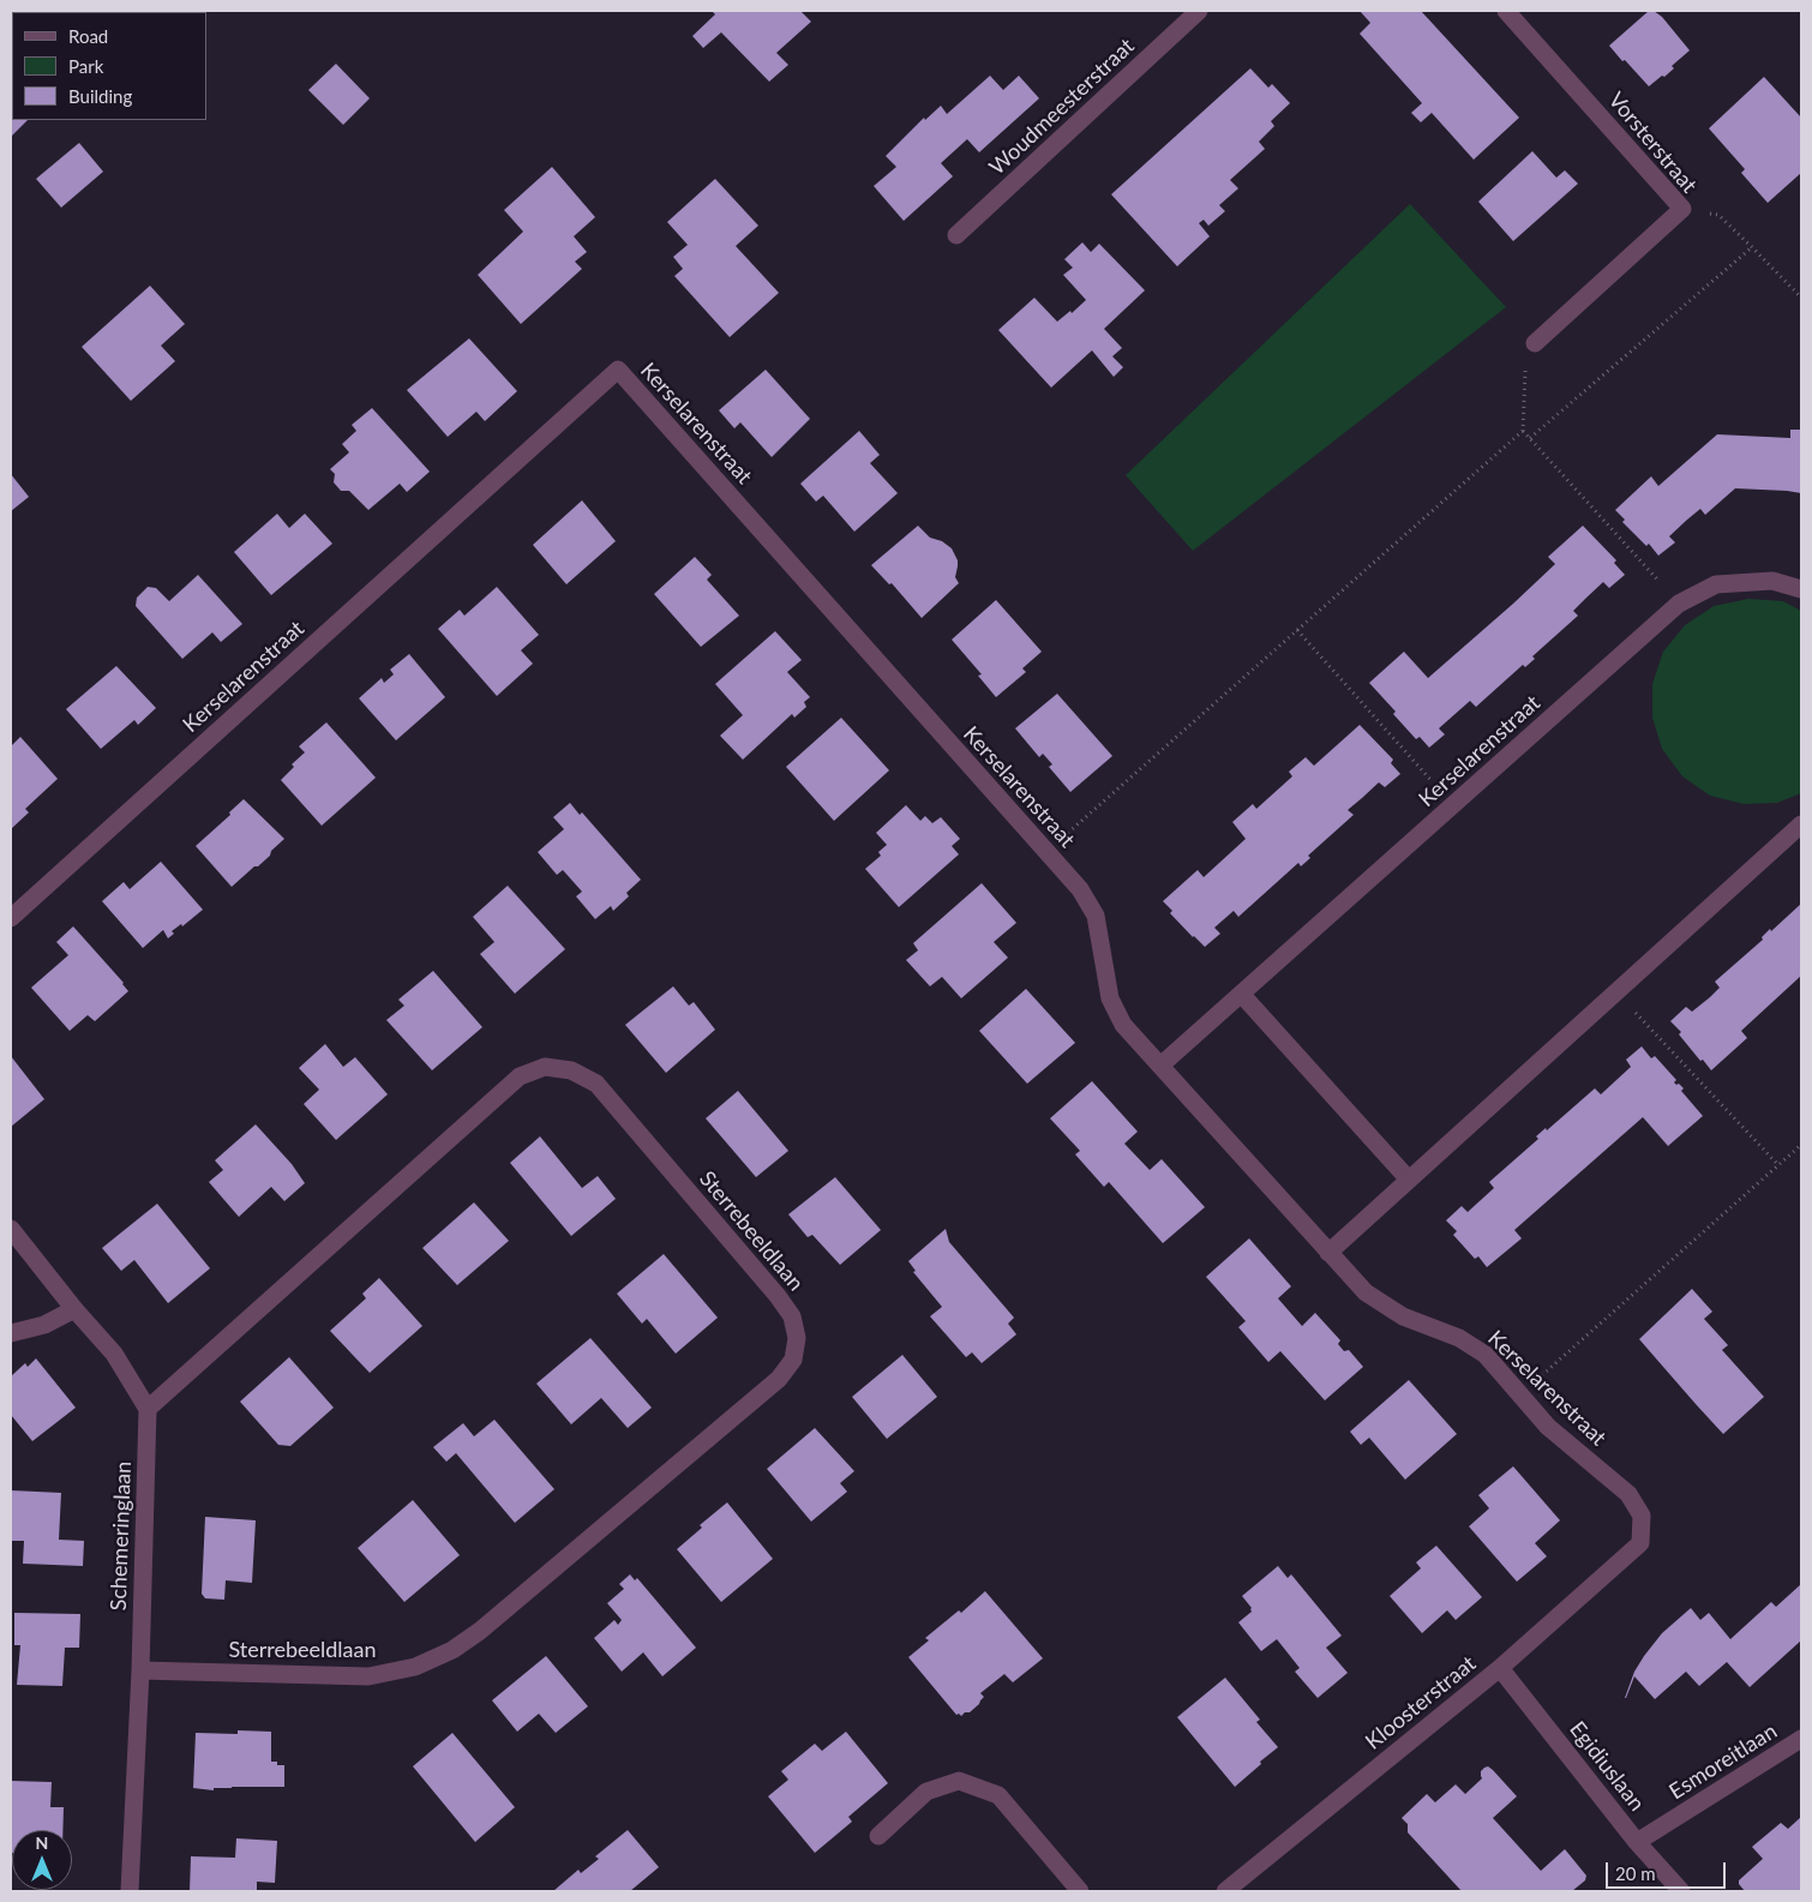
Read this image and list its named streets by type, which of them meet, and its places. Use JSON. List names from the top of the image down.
{
  "streets": {
    "street": [
      "Woudmeesterstraat",
      "Vorsterstraat",
      "Kerselarenstraat",
      "Sterrebeeldlaan",
      "Schemeringlaan",
      "Kloosterstraat",
      "Esmoreitlaan",
      "Egidiuslaan"
    ]
  },
  "crossings": [
    ["Kerselarenstraat", "Kloosterstraat"],
    ["Sterrebeeldlaan", "Schemeringlaan"],
    ["Kloosterstraat", "Egidiuslaan"],
    ["Esmoreitlaan", "Egidiuslaan"]
  ],
  "legend": ["Road", "Park", "Building"],
  "scale_bar": "20 m",
  "north": "top"
}
